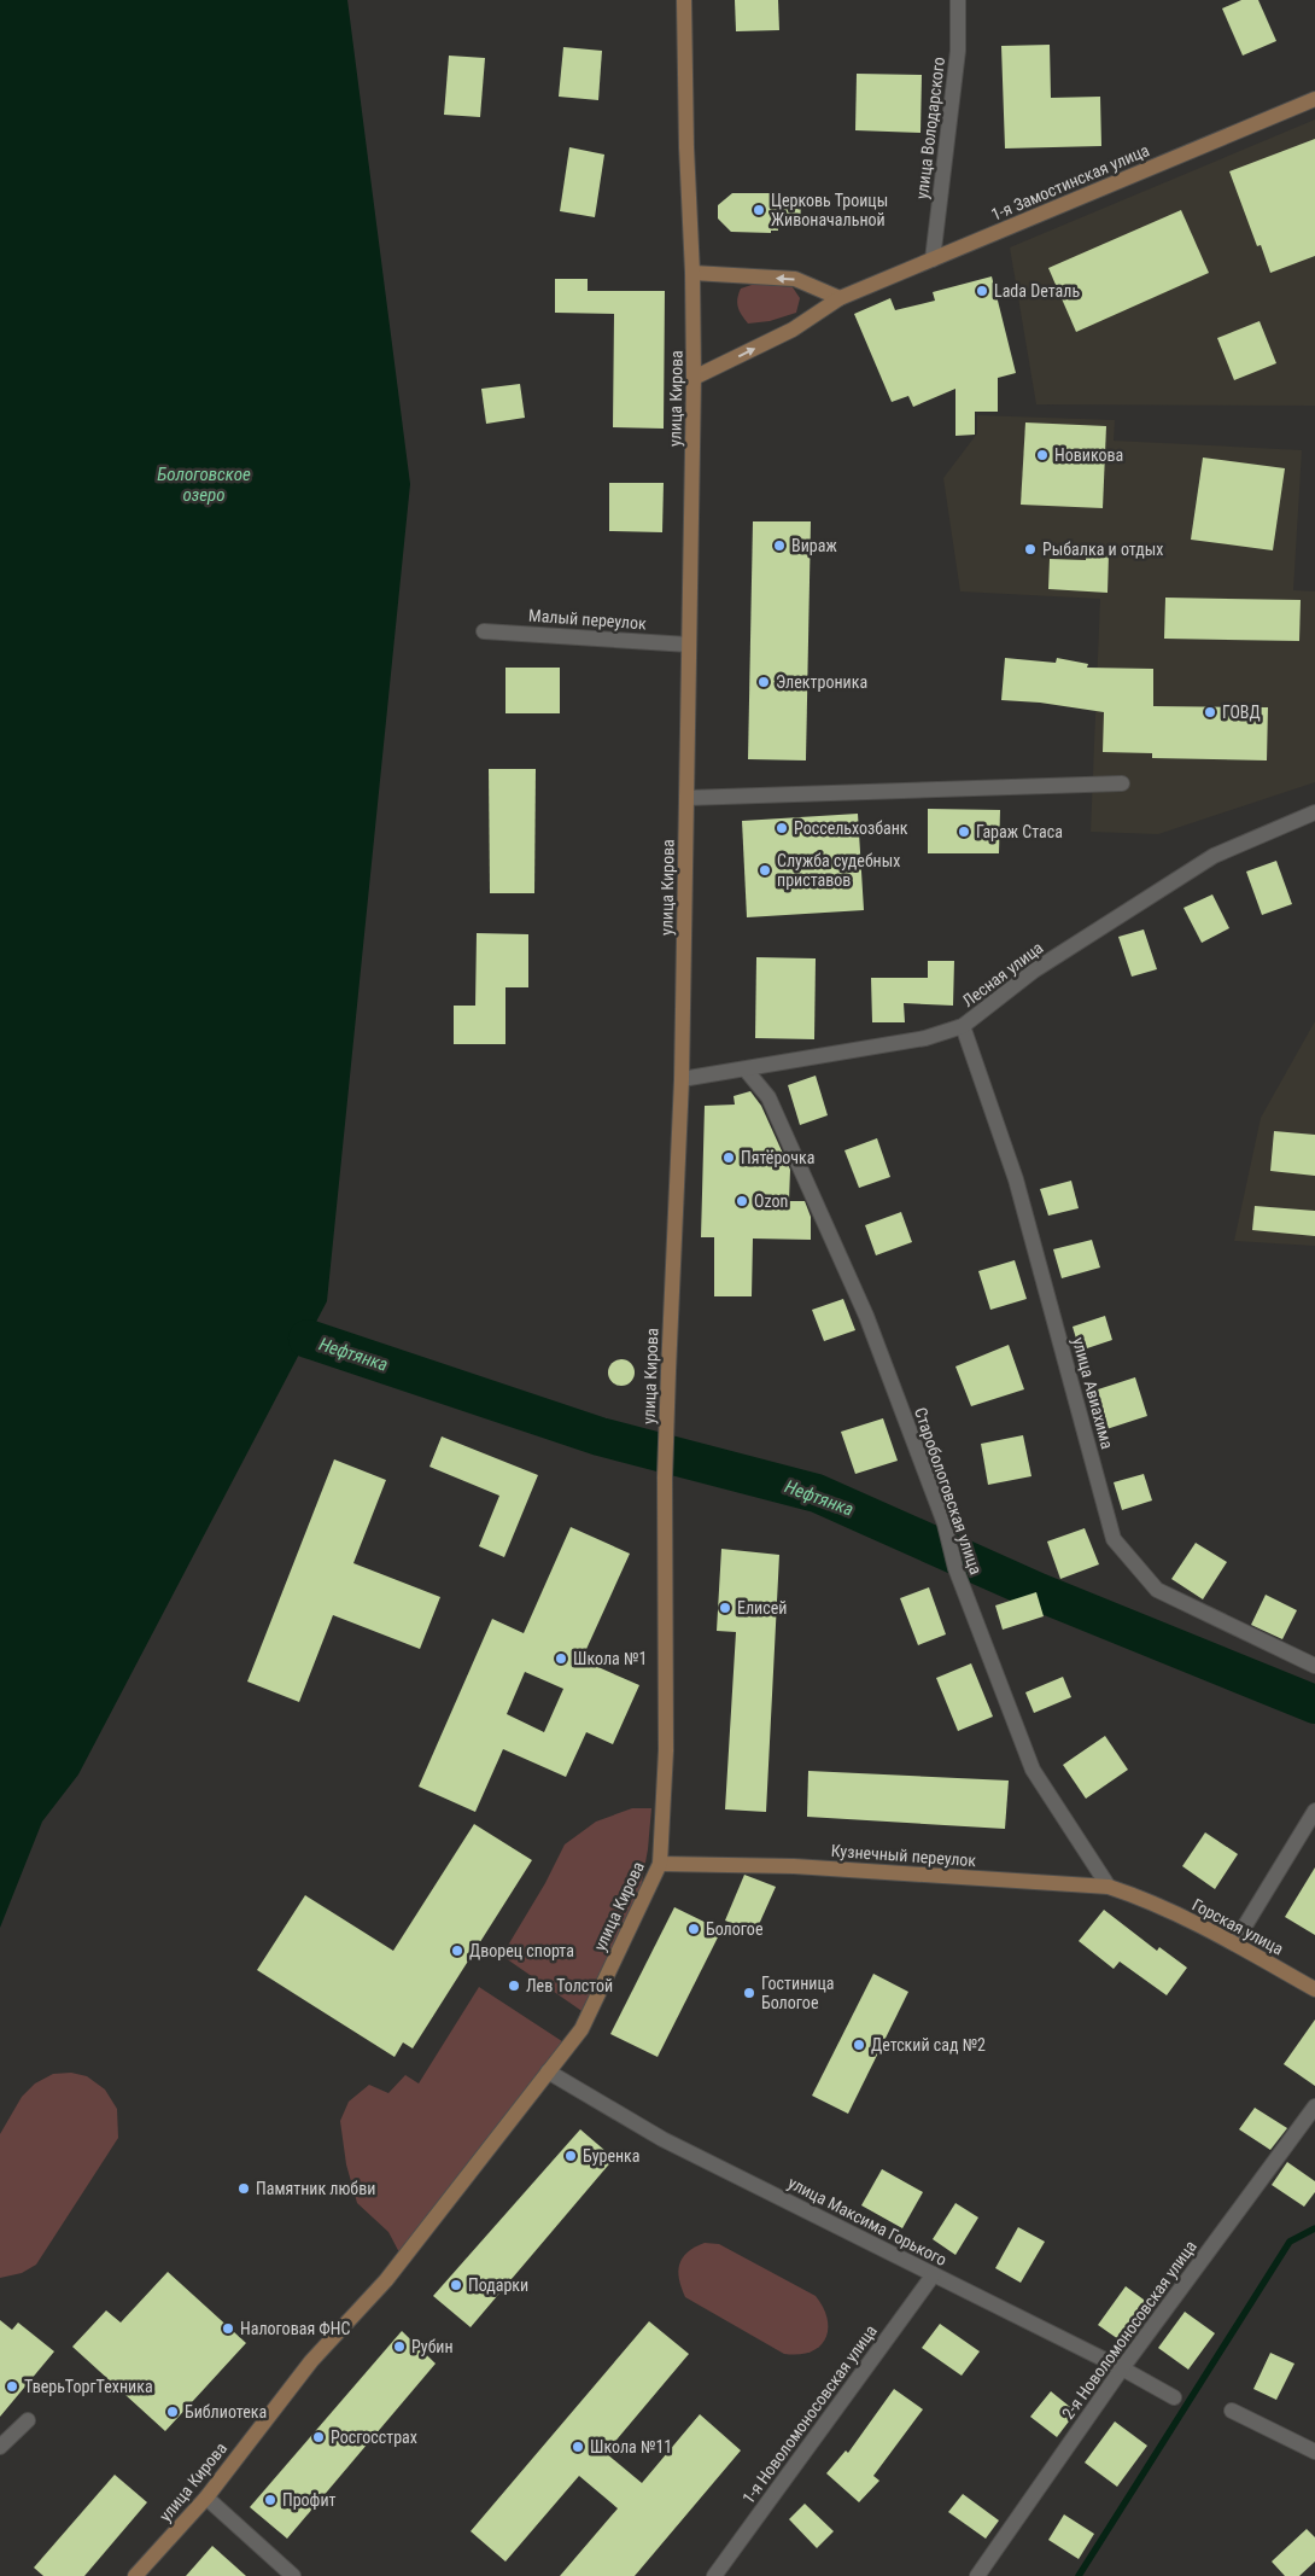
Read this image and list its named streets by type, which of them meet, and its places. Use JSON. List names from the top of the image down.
{
  "streets": {
    "main road": [
      "1-я Замостинская улица",
      "улица Кирова",
      "Кузнечный переулок",
      "Горская улица"
    ],
    "street": [
      "улица Володарского",
      "Малый переулок",
      "Лесная улица",
      "улица Авиахима",
      "Старобологовская улица",
      "улица Максима Горького",
      "2-я Новоломоносовская улица",
      "1-я Новоломоносовская улица"
    ]
  },
  "crossings": [
    ["улица Володарского", "1-я Замостинская улица"],
    ["1-я Замостинская улица", "улица Кирова"],
    ["улица Кирова", "Малый переулок"],
    ["улица Кирова", "Лесная улица"],
    ["улица Кирова", "Кузнечный переулок"],
    ["улица Кирова", "улица Максима Горького"],
    ["Лесная улица", "улица Авиахима"],
    ["Лесная улица", "Старобологовская улица"],
    ["Старобологовская улица", "Кузнечный переулок"],
    ["Кузнечный переулок", "Горская улица"],
    ["улица Максима Горького", "2-я Новоломоносовская улица"],
    ["улица Максима Горького", "1-я Новоломоносовская улица"]
  ],
  "water": ["Бологовское озеро", "Нефтянка"],
  "places": [
    "Церковь Троицы Живоначальной",
    "Lada Dеталь",
    "Новикова",
    "Вираж",
    "Рыбалка и отдых",
    "Электроника",
    "ГОВД",
    "Россельхозбанк",
    "Гараж Стаса",
    "Служба судебных приставов",
    "Пятёрочка",
    "Ozon",
    "Елисей",
    "Школа №1",
    "Бологое",
    "Дворец спорта",
    "Лев Толстой",
    "Гостиница Бологое",
    "Детский сад №2",
    "Буренка",
    "Памятник любви",
    "Подарки",
    "Налоговая ФНС",
    "Рубин",
    "ТверьТоргТехника",
    "Библиотека",
    "Росгосстрах",
    "Школа №11",
    "Профит"
  ]
}
